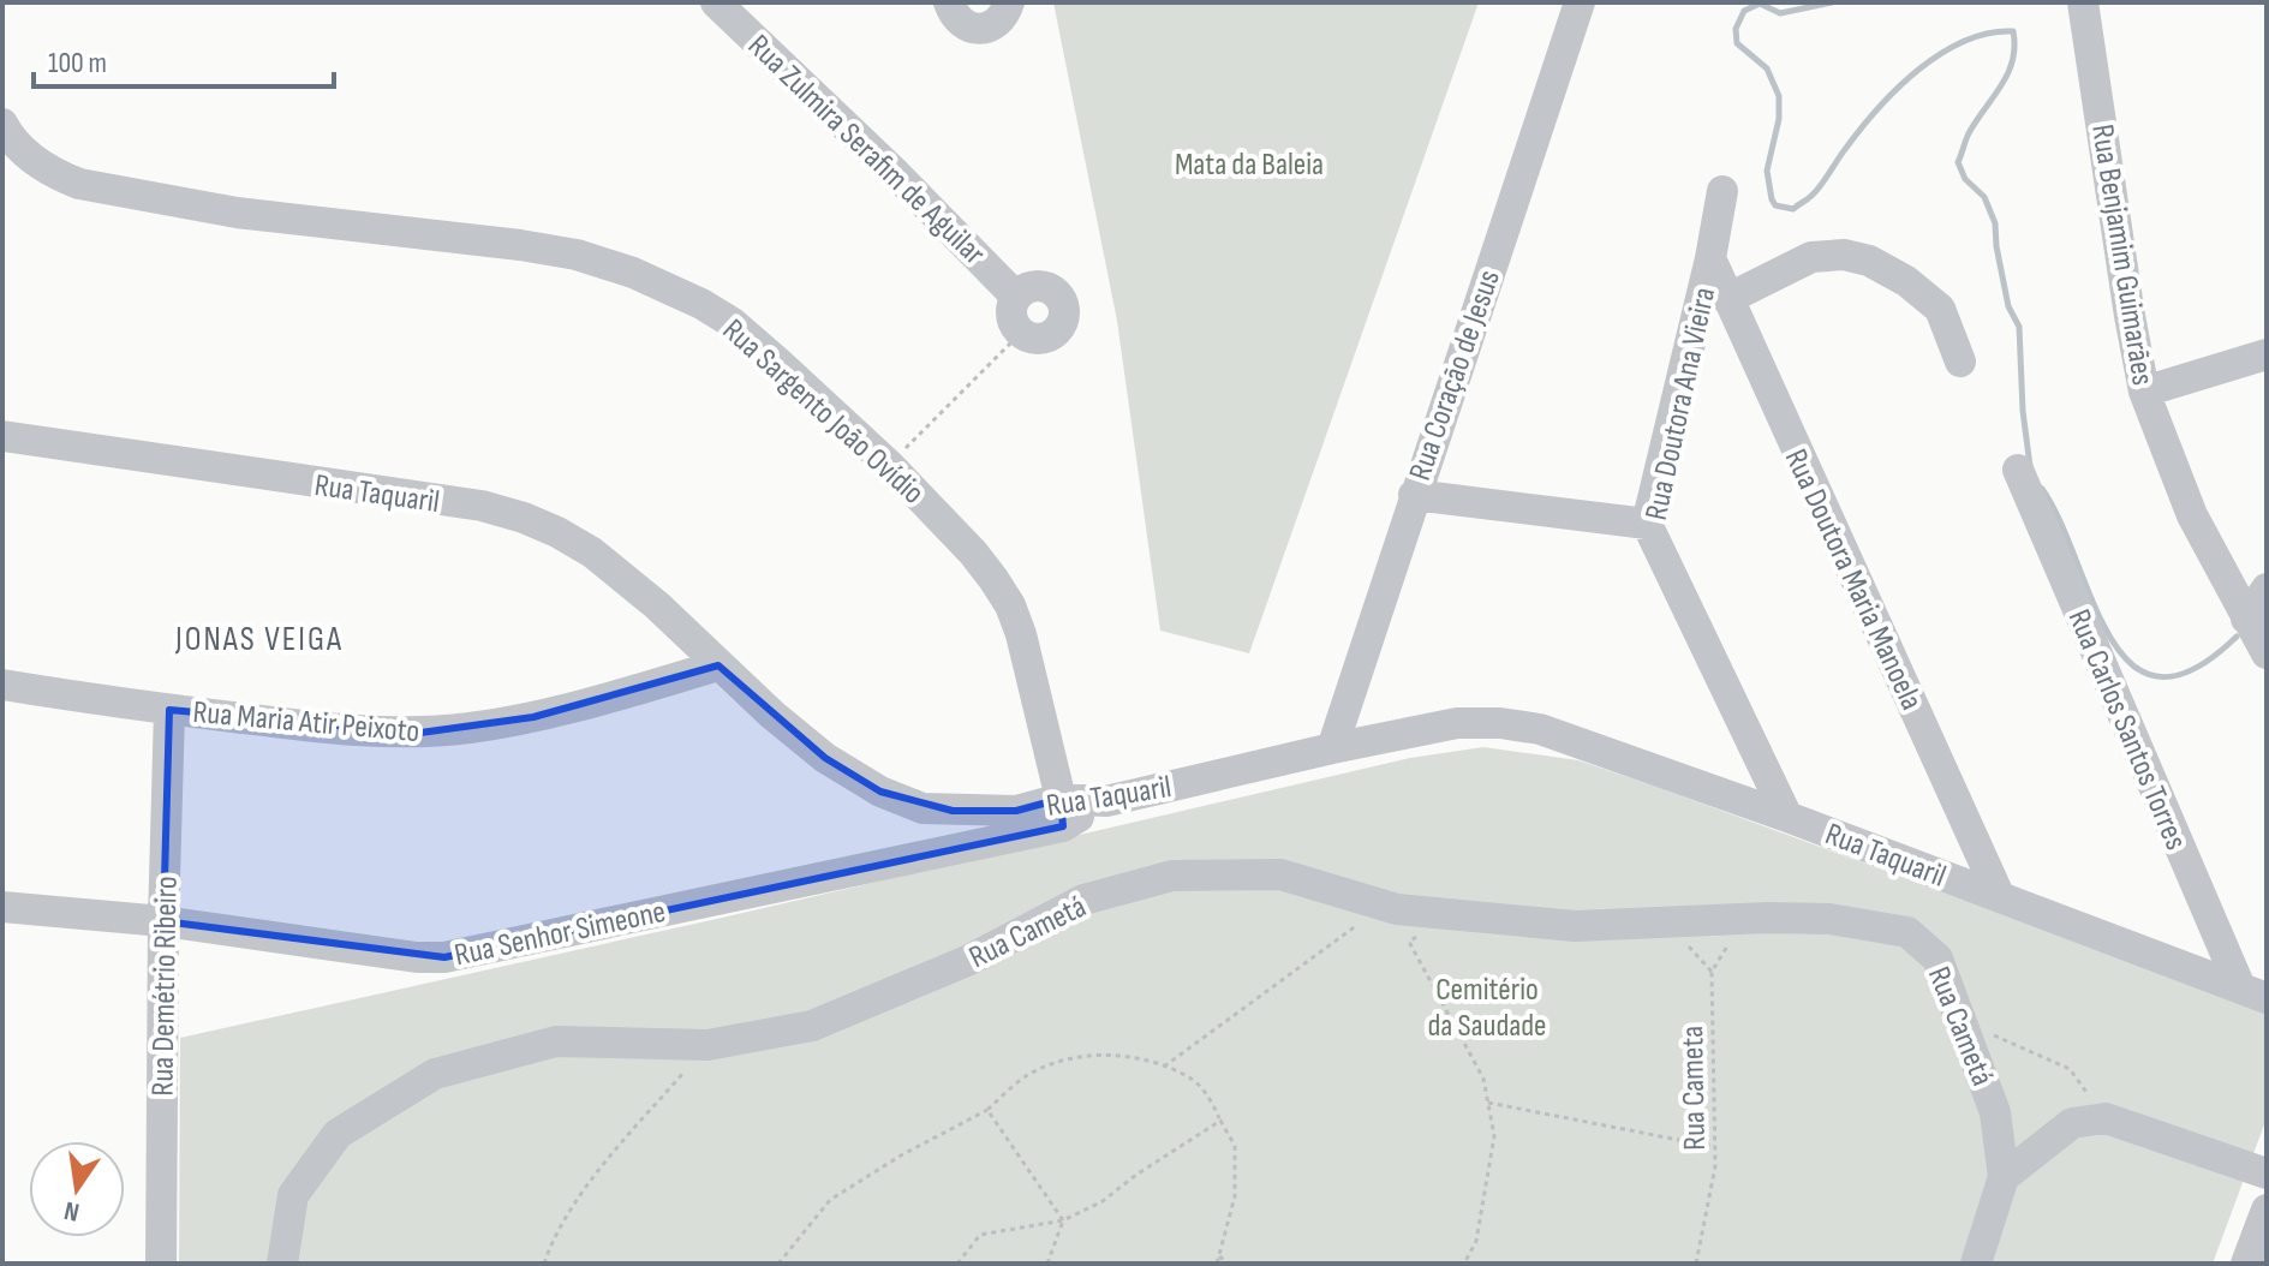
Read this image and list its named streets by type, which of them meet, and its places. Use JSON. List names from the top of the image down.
{
  "streets": {
    "street": [
      "Rua Zulmira Serafim de Aguilar",
      "Rua Benjamim Guimarães",
      "Rua Coração de Jesus",
      "Rua Doutora Ana Vieira",
      "Rua Sargento João Ovídio",
      "Rua Taquaril",
      "Rua Doutora Maria Manoela",
      "Rua Maria Atir Peixoto",
      "Rua Carlos Santos Torres",
      "Rua Cametá",
      "Rua Senhor Simeone",
      "Rua Demétrio Ribeiro"
    ],
    "path": ["Rua Cameta"]
  },
  "crossings": [
    ["Rua Coração de Jesus", "Rua Taquaril"],
    ["Rua Doutora Ana Vieira", "Rua Taquaril"],
    ["Rua Doutora Ana Vieira", "Rua Doutora Maria Manoela"],
    ["Rua Sargento João Ovídio", "Rua Taquaril"],
    ["Rua Sargento João Ovídio", "Rua Senhor Simeone"],
    ["Rua Taquaril", "Rua Doutora Maria Manoela"],
    ["Rua Taquaril", "Rua Maria Atir Peixoto"],
    ["Rua Taquaril", "Rua Carlos Santos Torres"],
    ["Rua Taquaril", "Rua Senhor Simeone"],
    ["Rua Maria Atir Peixoto", "Rua Demétrio Ribeiro"],
    ["Rua Cametá", "Rua Cameta"],
    ["Rua Senhor Simeone", "Rua Demétrio Ribeiro"]
  ],
  "districts": ["JONAS VEIGA"],
  "parks": ["Mata da Baleia", "Cemitério da Saudade"],
  "scale_bar": "100 m",
  "north": "bottom"
}
